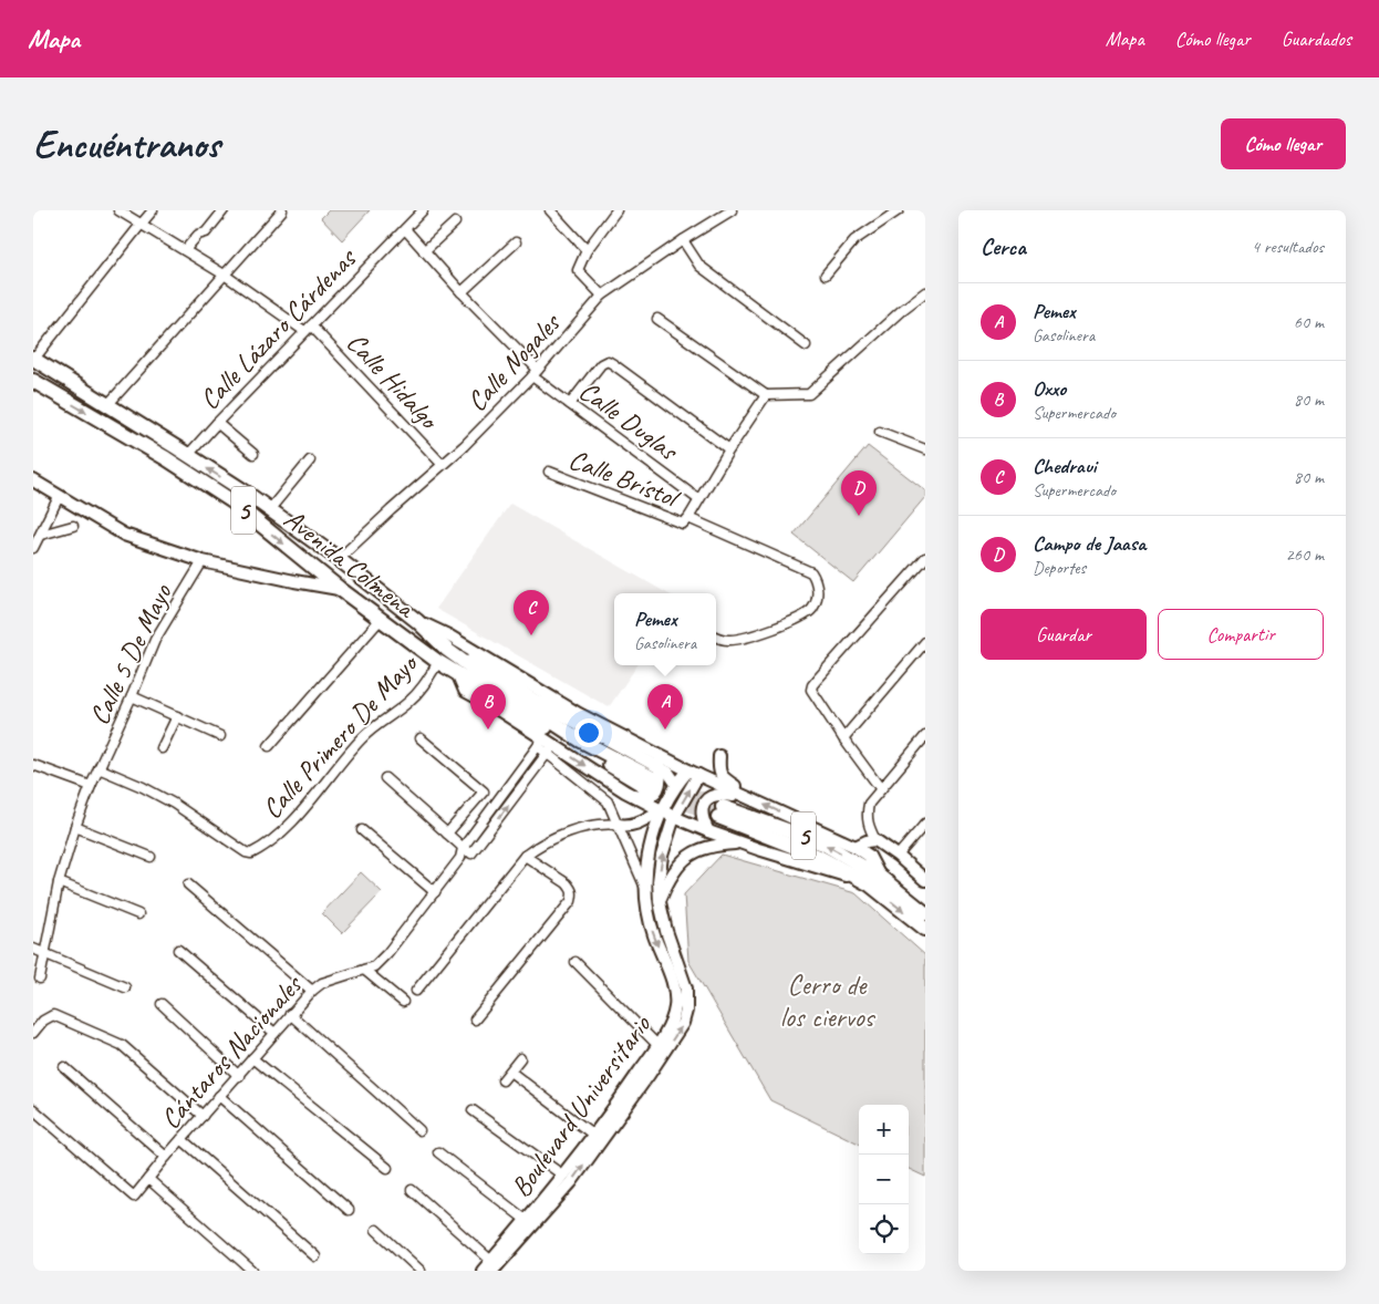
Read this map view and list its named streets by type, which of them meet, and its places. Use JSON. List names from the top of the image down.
{
  "streets": {
    "main road": ["5", "Avenida Colmena"],
    "street": [
      "Calle Lázaro Cárdenas",
      "Calle Nogales",
      "Calle Hidalgo",
      "Calle Duglas",
      "Calle Brístol",
      "Calle 5 De Mayo",
      "Calle Primero De Mayo",
      "Cántaros Nacionales",
      "Boulevard Universitario"
    ]
  },
  "crossings": [
    ["Calle Lázaro Cárdenas", "Calle Hidalgo"],
    ["Calle Lázaro Cárdenas", "Calle Duglas"],
    ["Calle Lázaro Cárdenas", "5"],
    ["Calle Nogales", "Calle Hidalgo"],
    ["Calle Nogales", "Calle Duglas"],
    ["Calle Nogales", "5"],
    ["Calle Nogales", "Avenida Colmena"],
    ["5", "Avenida Colmena"],
    ["5", "Calle Primero De Mayo"],
    ["Avenida Colmena", "Calle Primero De Mayo"],
    ["Calle 5 De Mayo", "Calle Primero De Mayo"]
  ],
  "parks": ["Cerro de los ciervos"],
  "page": {
    "header": "Mapa",
    "nav": ["Mapa", "Cómo llegar", "Guardados"],
    "buttons": [
      "Cómo llegar",
      ["Guardar", "Compartir"]
    ],
    "title": "Encuéntranos",
    "heading": ["Cerca", "4 resultados"],
    "list": [
      {
        "mark": "A",
        "name": "Pemex",
        "note": "Gasolinera",
        "value": "60 m"
      },
      {
        "mark": "B",
        "name": "Oxxo",
        "note": "Supermercado",
        "value": "80 m"
      },
      {
        "mark": "C",
        "name": "Chedraui",
        "note": "Supermercado",
        "value": "80 m"
      },
      {
        "mark": "D",
        "name": "Campo de Jaasa",
        "note": "Deportes",
        "value": "260 m"
      }
    ],
    "pins": [
      "D",
      "C",
      "A",
      "B"
    ],
    "popup": ["Pemex", "Gasolinera"],
    "map_buttons": ["+", "−"]
  }
}
